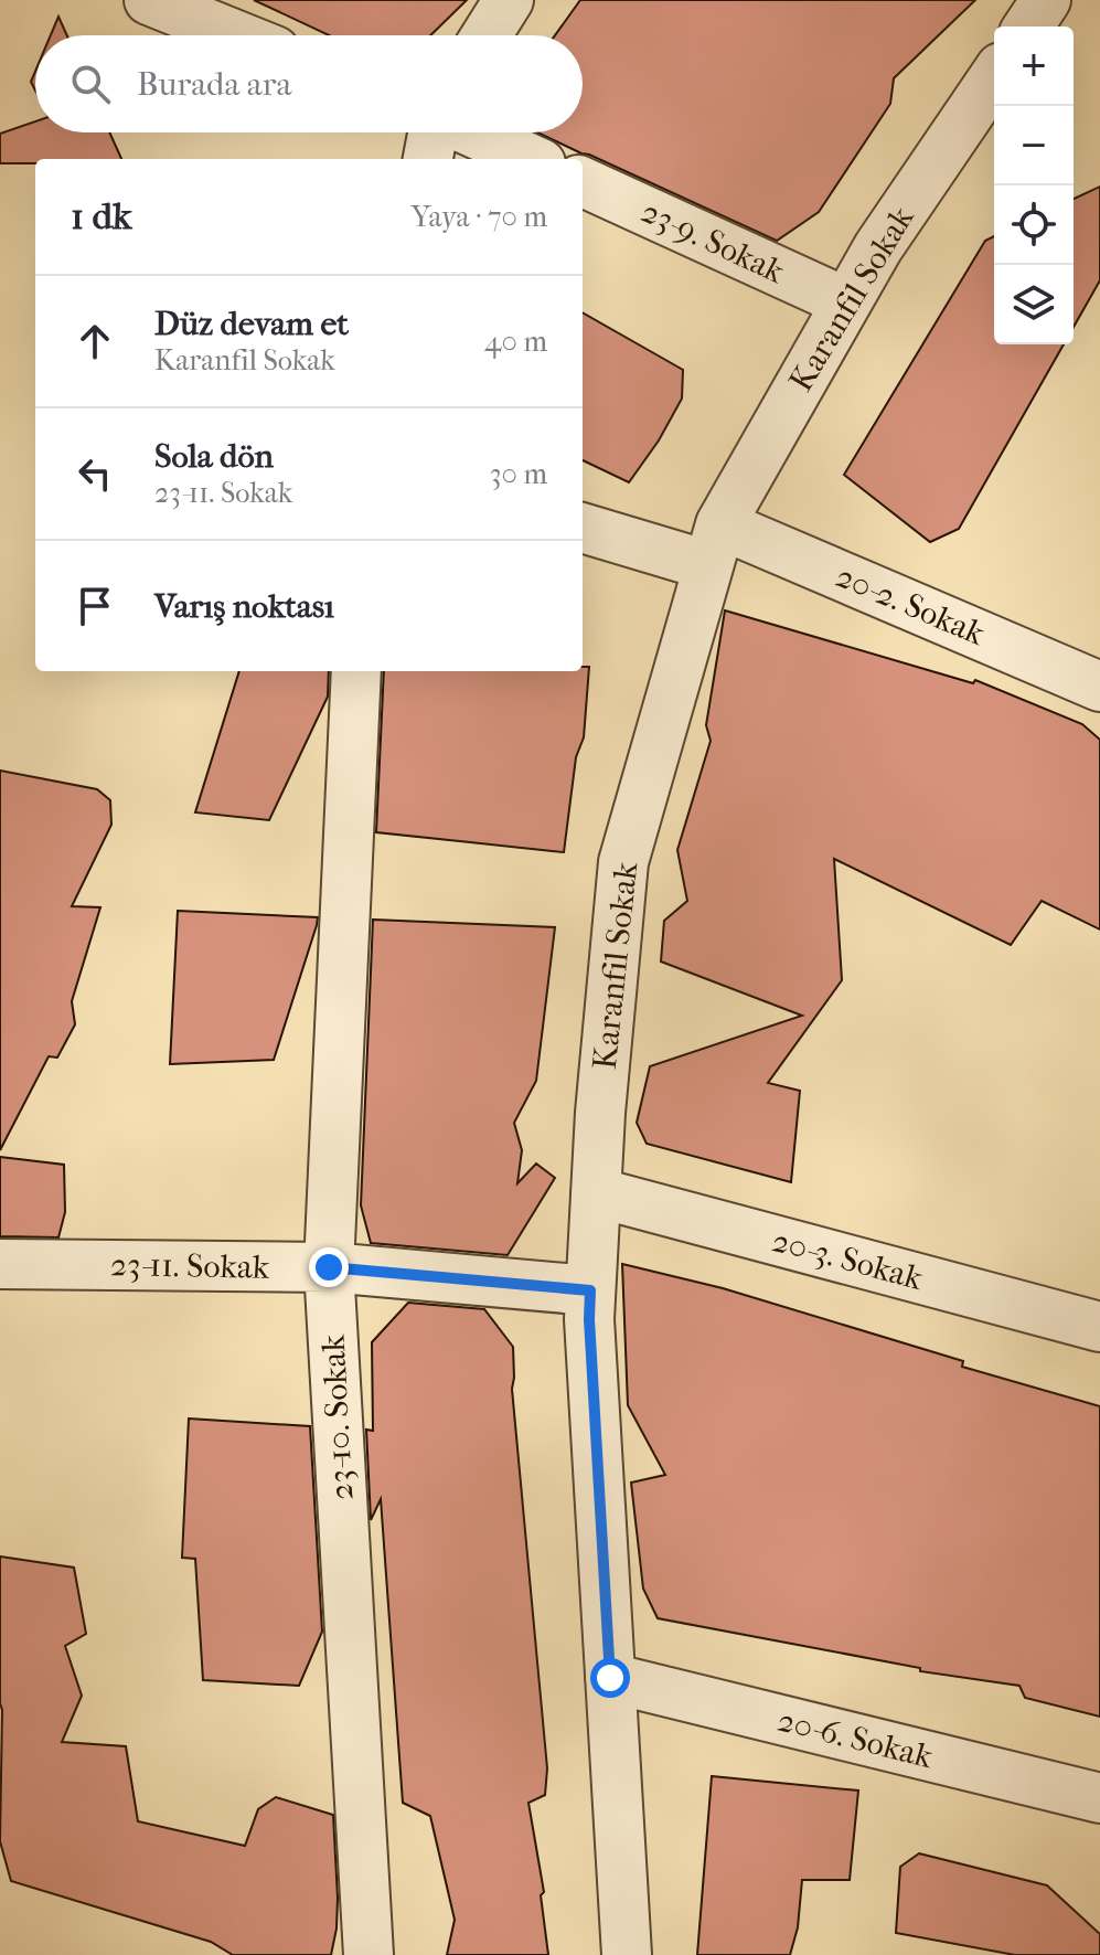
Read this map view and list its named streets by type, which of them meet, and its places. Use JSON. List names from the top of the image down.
{
  "streets": {
    "street": [
      "23-9. Sokak",
      "Karanfil Sokak",
      "20-2. Sokak",
      "20-3. Sokak",
      "23-11. Sokak",
      "23-10. Sokak",
      "20-6. Sokak"
    ]
  },
  "crossings": [
    ["23-9. Sokak", "Karanfil Sokak"],
    ["Karanfil Sokak", "20-2. Sokak"],
    ["Karanfil Sokak", "20-3. Sokak"],
    ["Karanfil Sokak", "23-11. Sokak"],
    ["Karanfil Sokak", "20-6. Sokak"],
    ["23-11. Sokak", "23-10. Sokak"]
  ],
  "page": {
    "map_buttons": ["+", "−"],
    "search": "Burada ara",
    "heading": ["1 dk", "Yaya · 70 m"],
    "list": [
      ["Düz devam et", "Karanfil Sokak", "40 m"],
      ["Sola dön", "23-11. Sokak", "30 m"],
      "Varış noktası"
    ]
  }
}
